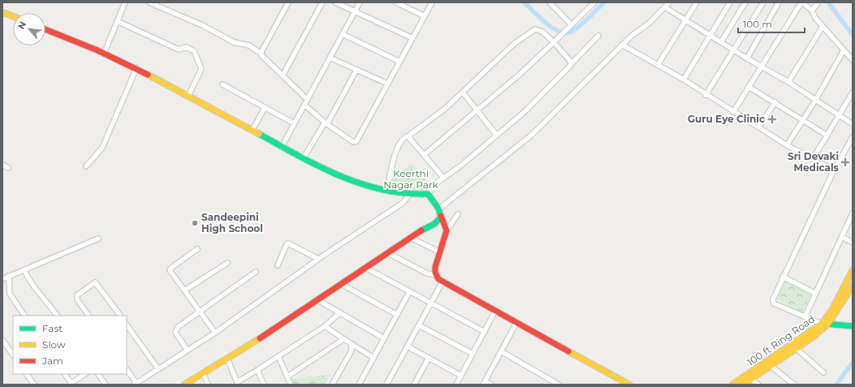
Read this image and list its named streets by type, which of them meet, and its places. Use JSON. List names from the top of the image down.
{
  "streets": {
    "street": ["100 ft Ring Road"]
  },
  "parks": ["Keerthi Nagar Park"],
  "places": {
    "health": ["Guru Eye Clinic", "Sri Devaki Medicals"],
    "other": ["Sandeepini High School"]
  },
  "legend": ["Fast", "Slow", "Jam"],
  "scale_bar": "100 m",
  "north": "top left"
}
